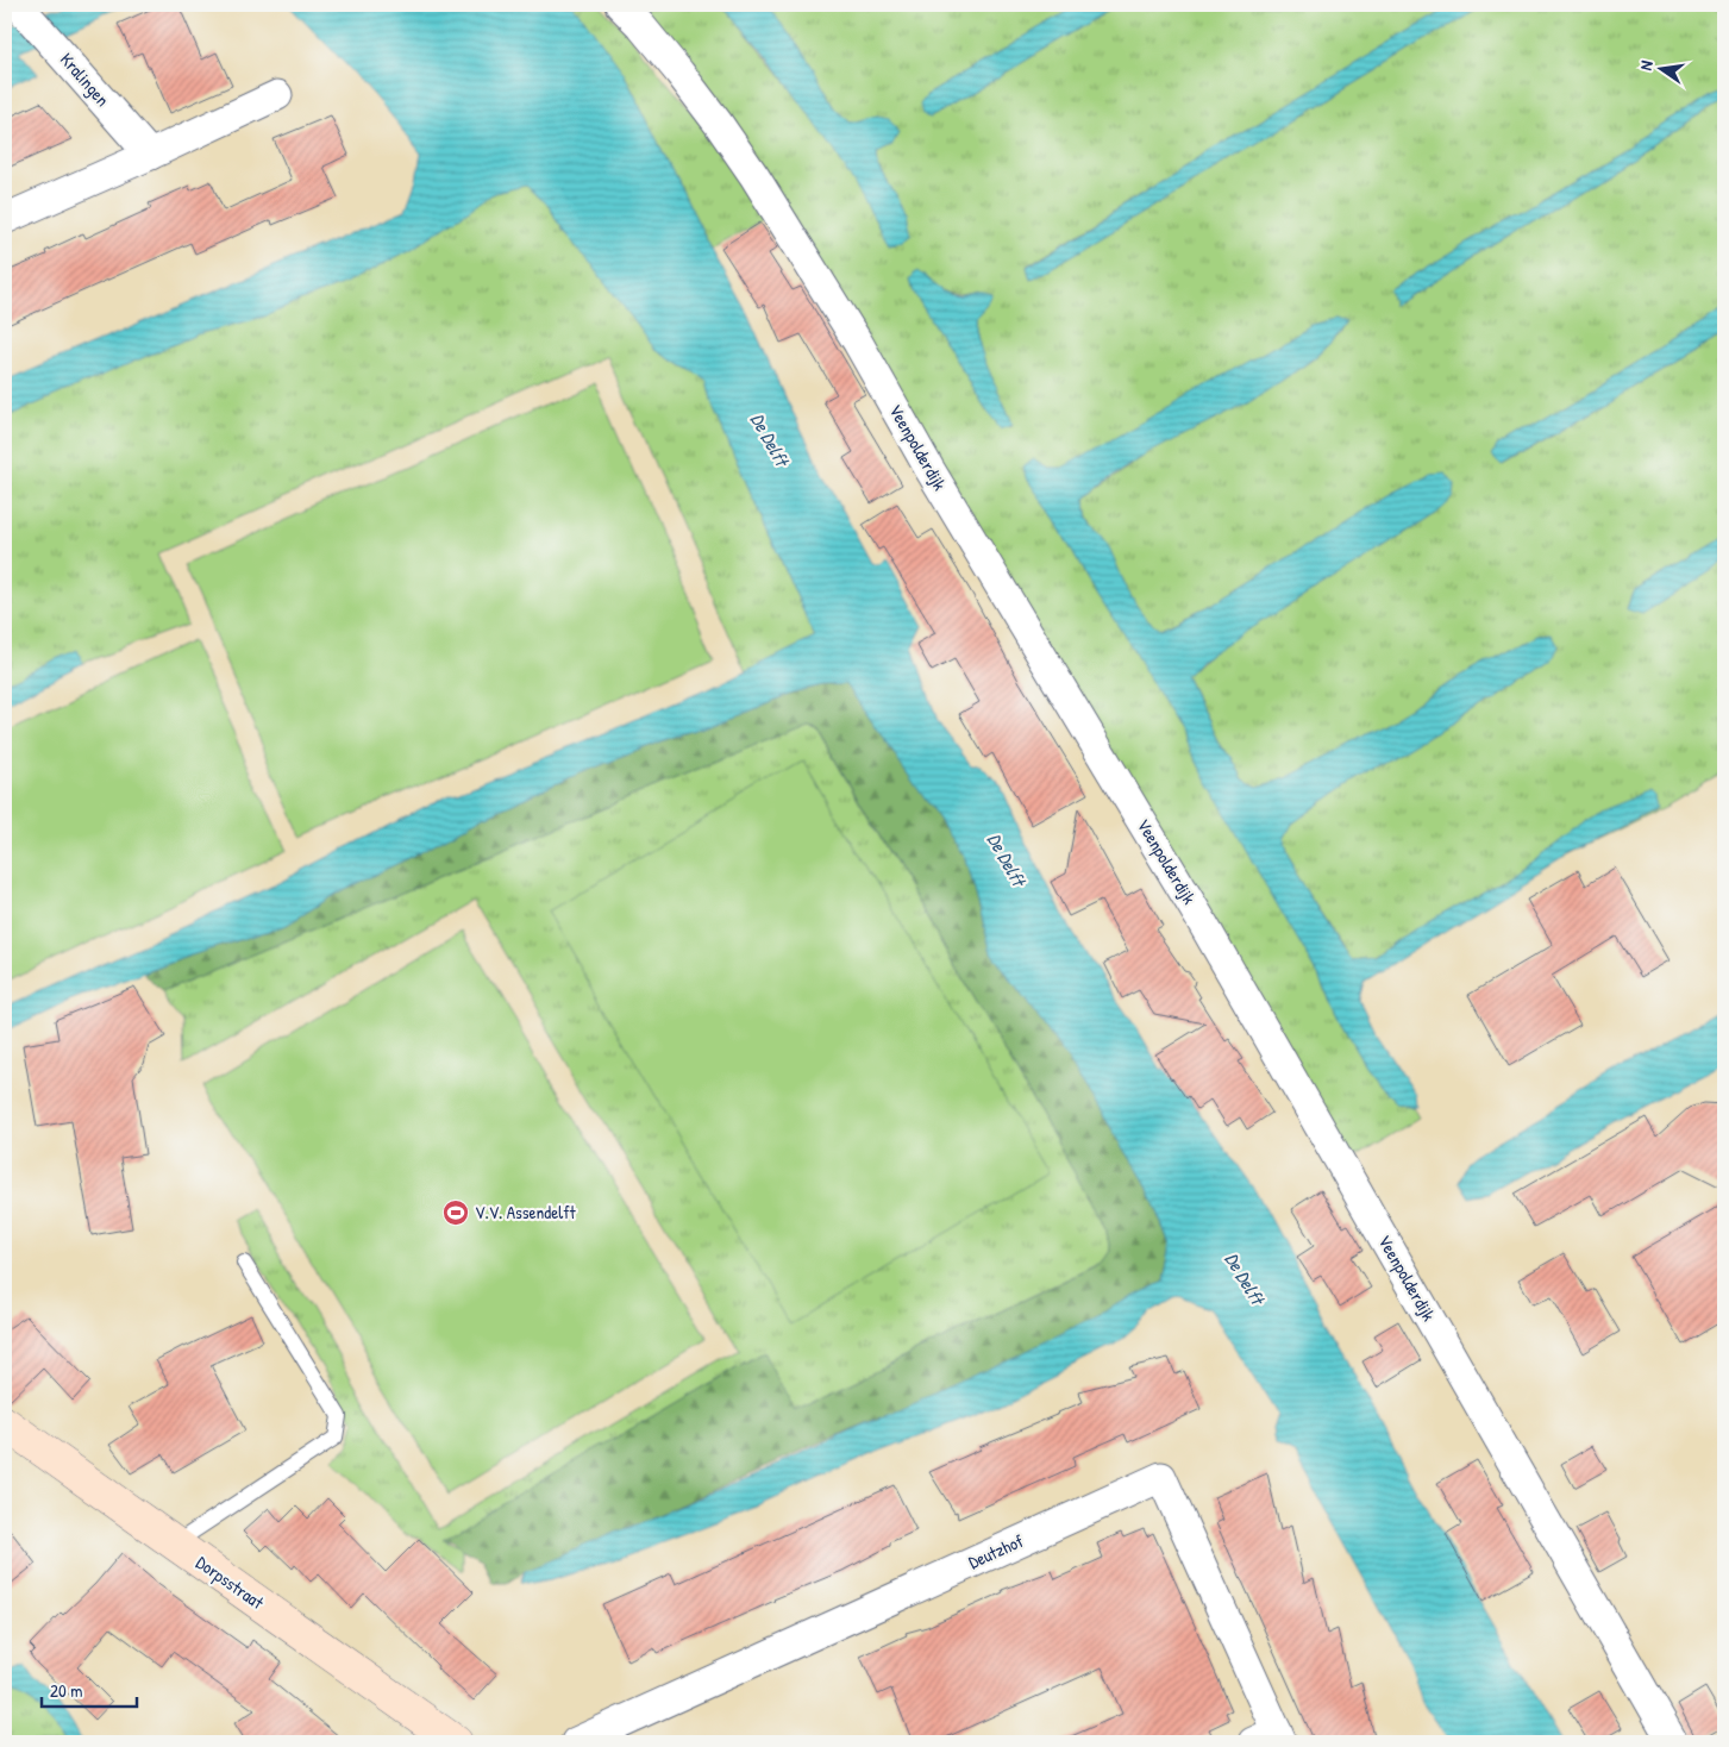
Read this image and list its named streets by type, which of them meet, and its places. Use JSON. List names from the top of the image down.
{
  "streets": {
    "street": [
      "Kralingen",
      "Veenpolderdijk",
      "Deutzhof",
      "Dorpsstraat"
    ]
  },
  "water": ["De Delft"],
  "places": {
    "sports": ["V.V. Assendelft"]
  },
  "scale_bar": "20 m",
  "north": "left"
}
